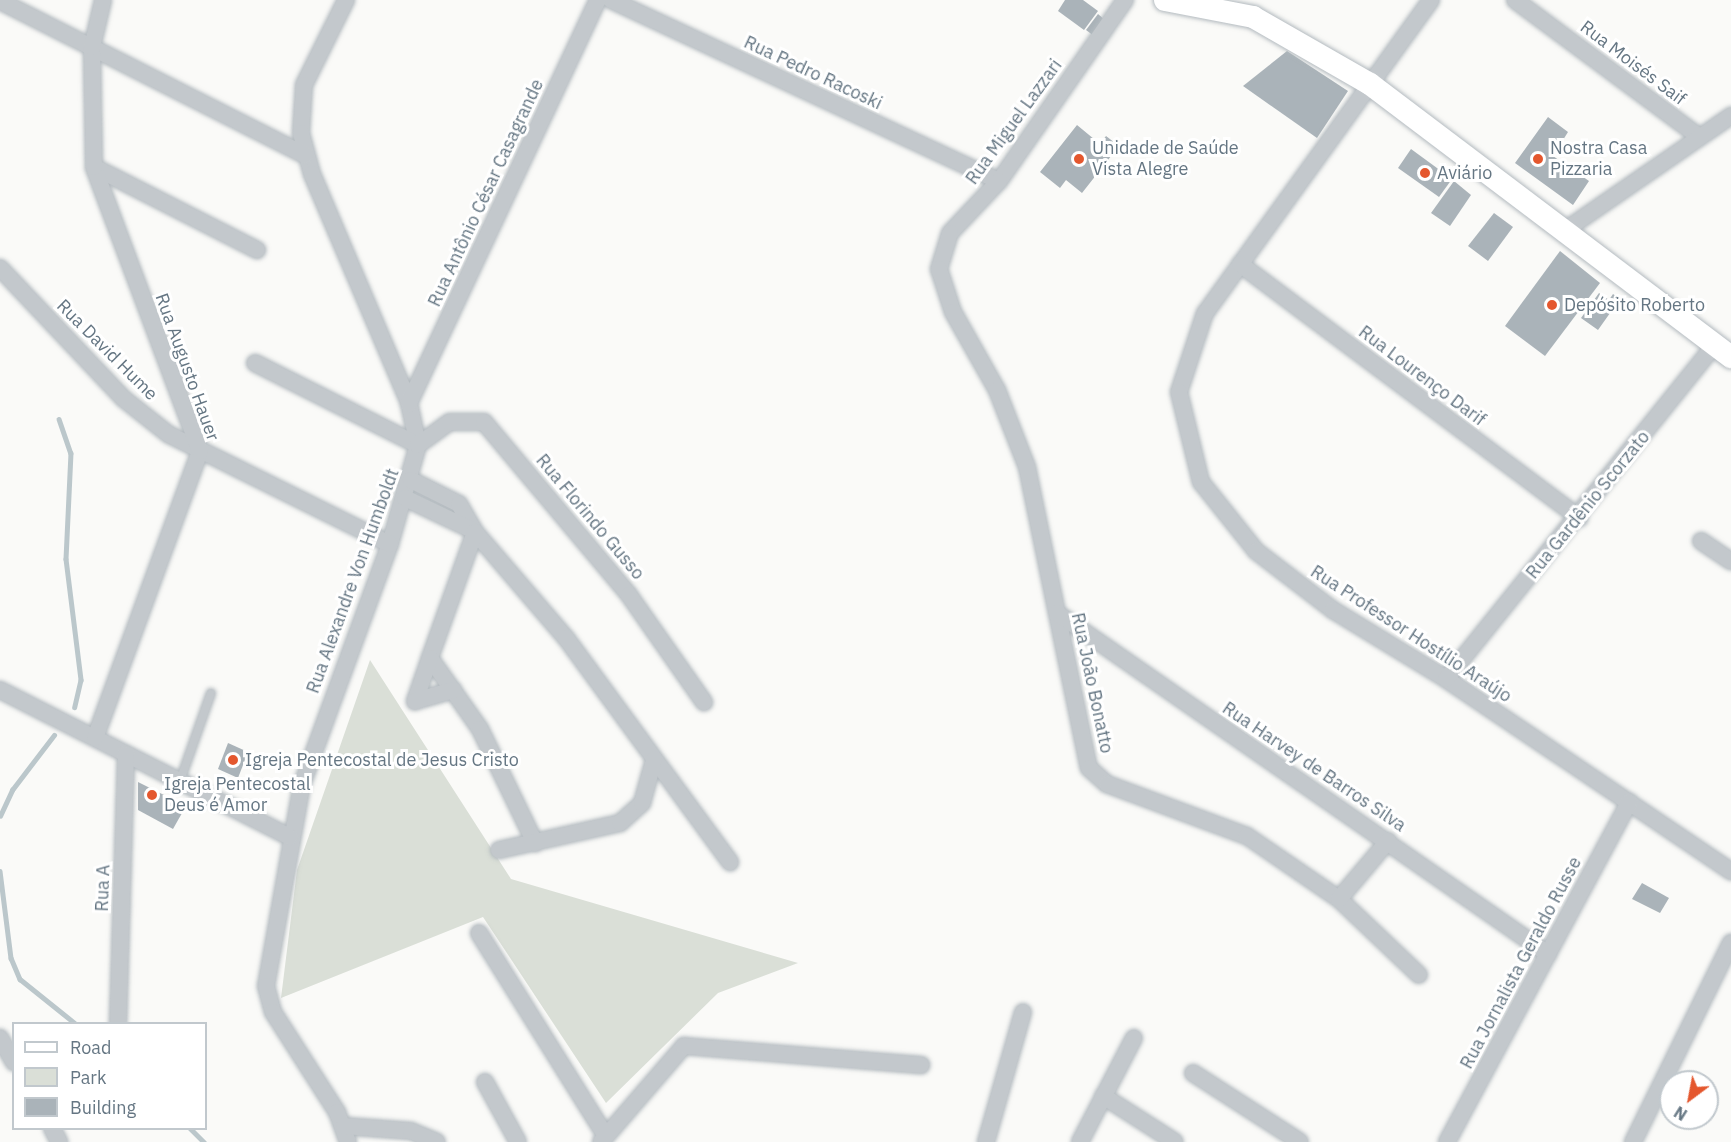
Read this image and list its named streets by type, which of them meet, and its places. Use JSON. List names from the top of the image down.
{
  "streets": {
    "street": [
      "Rua Moisés Saif",
      "Rua Pedro Racoski",
      "Rua Miguel Lazzari",
      "Rua Antônio César Casagrande",
      "Rua David Hume",
      "Rua Augusto Hauer",
      "Rua Lourenço Darif",
      "Rua Gardênio Scorzato",
      "Rua Florindo Gusso",
      "Rua Alexandre Von Humboldt",
      "Rua Professor Hostílio Araújo",
      "Rua João Bonatto",
      "Rua Harvey de Barros Silva",
      "Rua A",
      "Rua Jornalista Geraldo Russe"
    ]
  },
  "crossings": [
    ["Rua Pedro Racoski", "Rua Miguel Lazzari"],
    ["Rua Miguel Lazzari", "Rua João Bonatto"],
    ["Rua Antônio César Casagrande", "Rua Alexandre Von Humboldt"],
    ["Rua David Hume", "Rua Augusto Hauer"],
    ["Rua David Hume", "Rua Alexandre Von Humboldt"],
    ["Rua Lourenço Darif", "Rua Gardênio Scorzato"],
    ["Rua Lourenço Darif", "Rua Professor Hostílio Araújo"],
    ["Rua Gardênio Scorzato", "Rua Professor Hostílio Araújo"],
    ["Rua Florindo Gusso", "Rua Alexandre Von Humboldt"],
    ["Rua Professor Hostílio Araújo", "Rua Jornalista Geraldo Russe"],
    ["Rua João Bonatto", "Rua Harvey de Barros Silva"],
    ["Rua Harvey de Barros Silva", "Rua Jornalista Geraldo Russe"]
  ],
  "places": [
    "Unidade de Saúde Vista Alegre",
    "Nostra Casa Pizzaria",
    "Aviário",
    "Depósito Roberto",
    "Igreja Pentecostal de Jesus Cristo",
    "Igreja Pentecostal Deus é Amor"
  ],
  "legend": ["Road", "Park", "Building"],
  "north": "bottom left"
}
